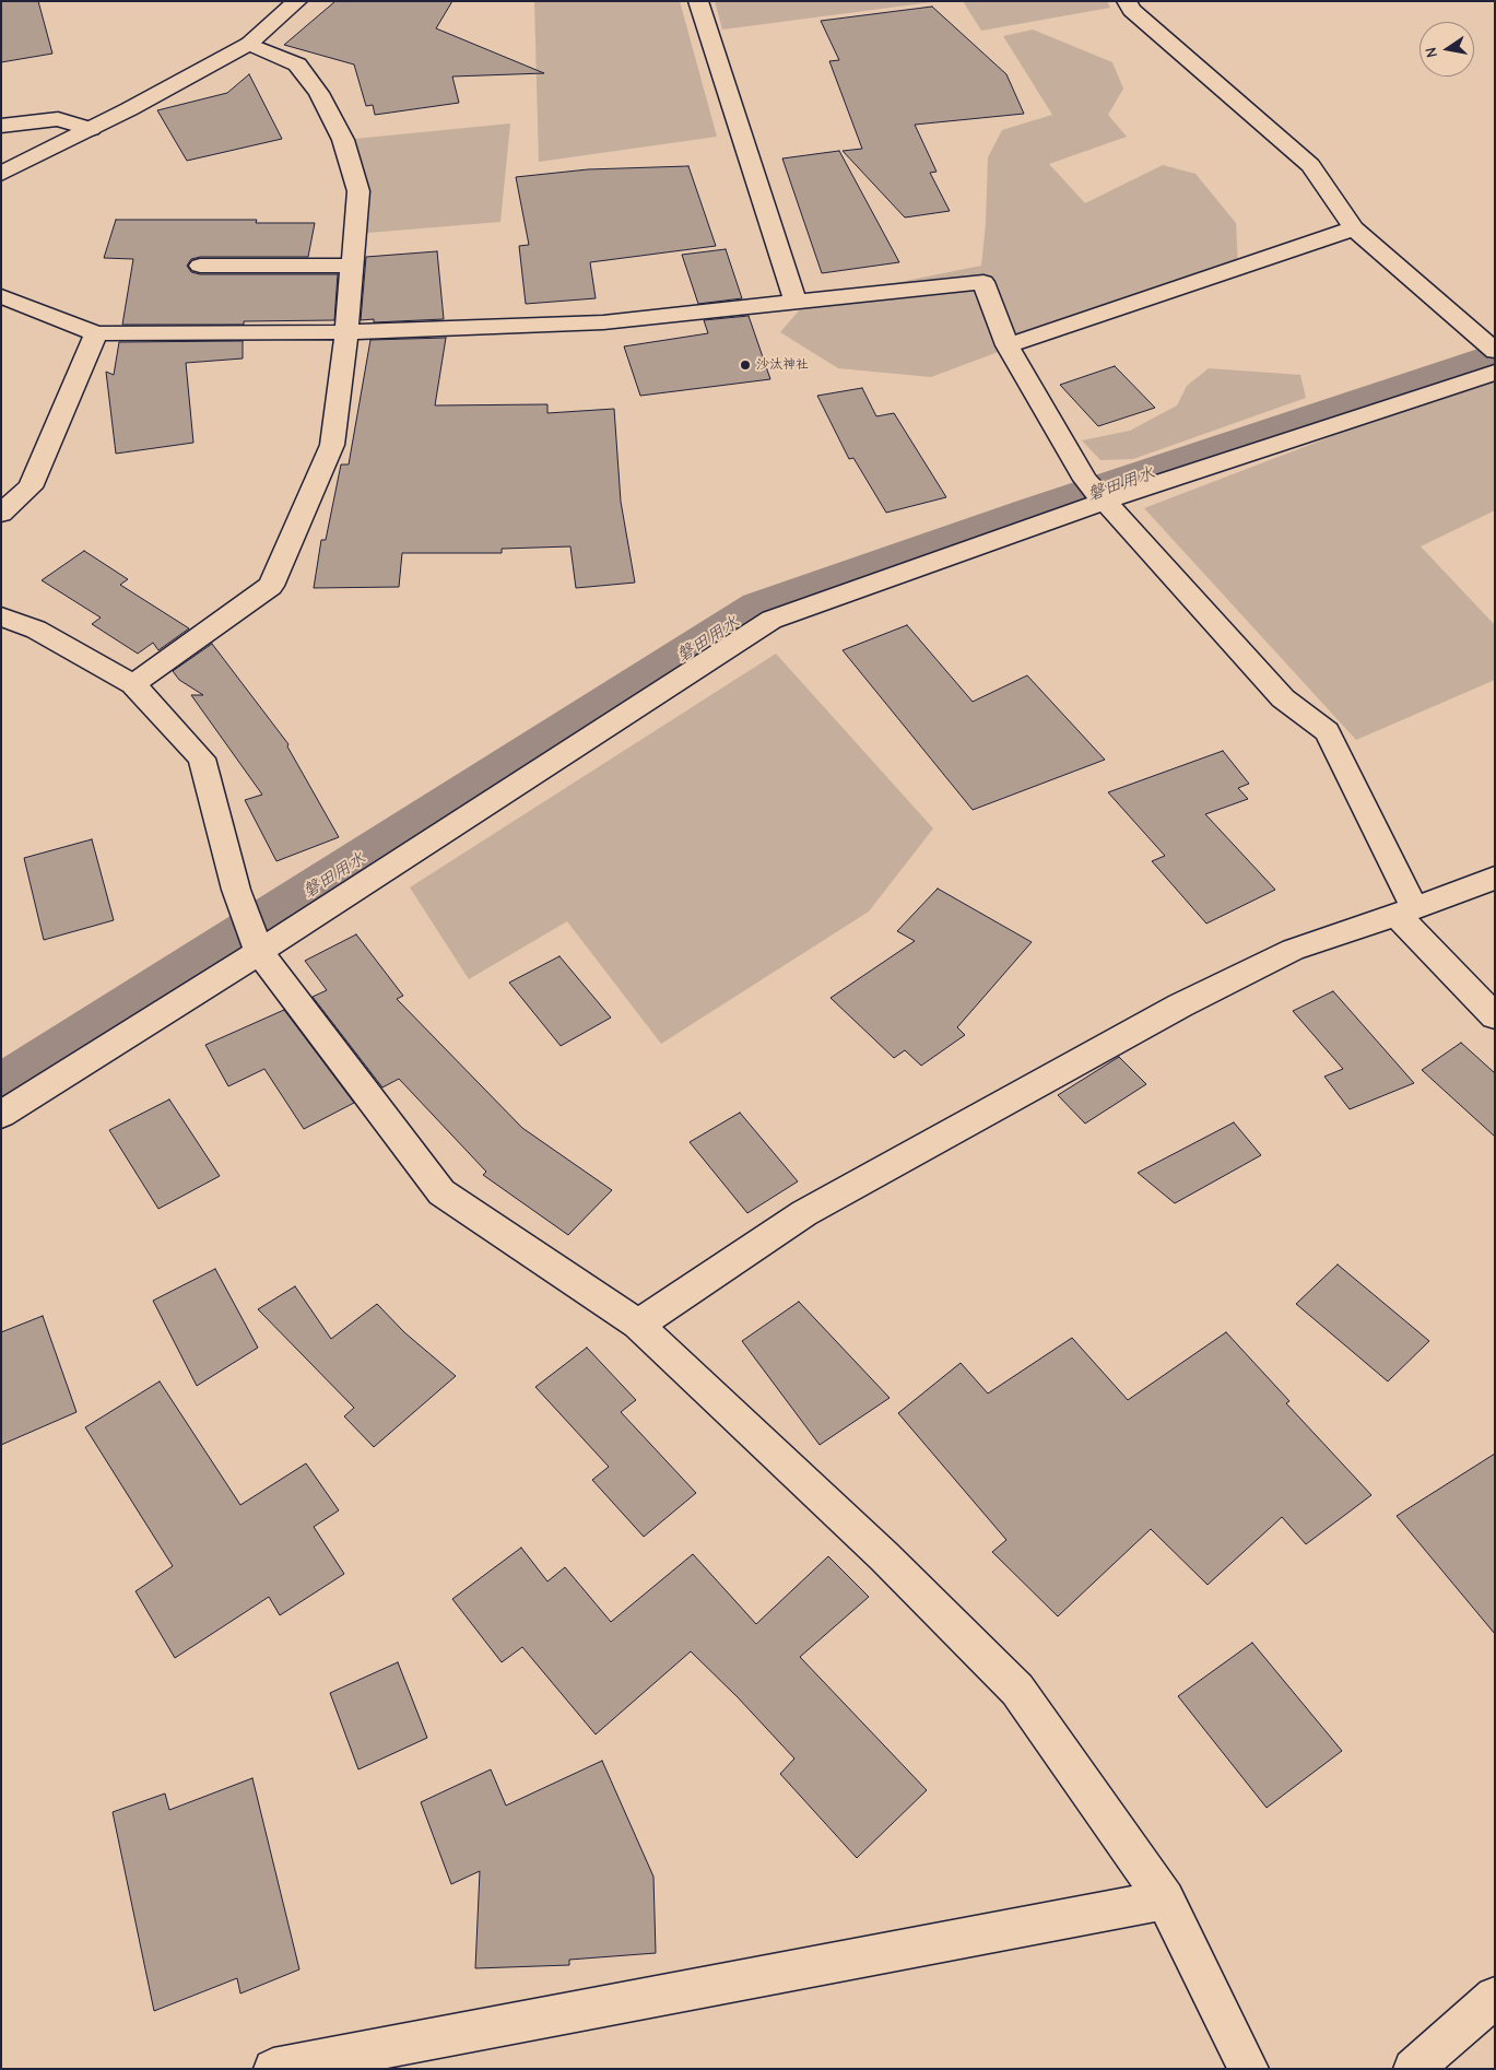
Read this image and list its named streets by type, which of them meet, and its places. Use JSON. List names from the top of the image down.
{
  "water": ["磐田用水"],
  "places": ["沙汰神社"],
  "north": "left"
}
